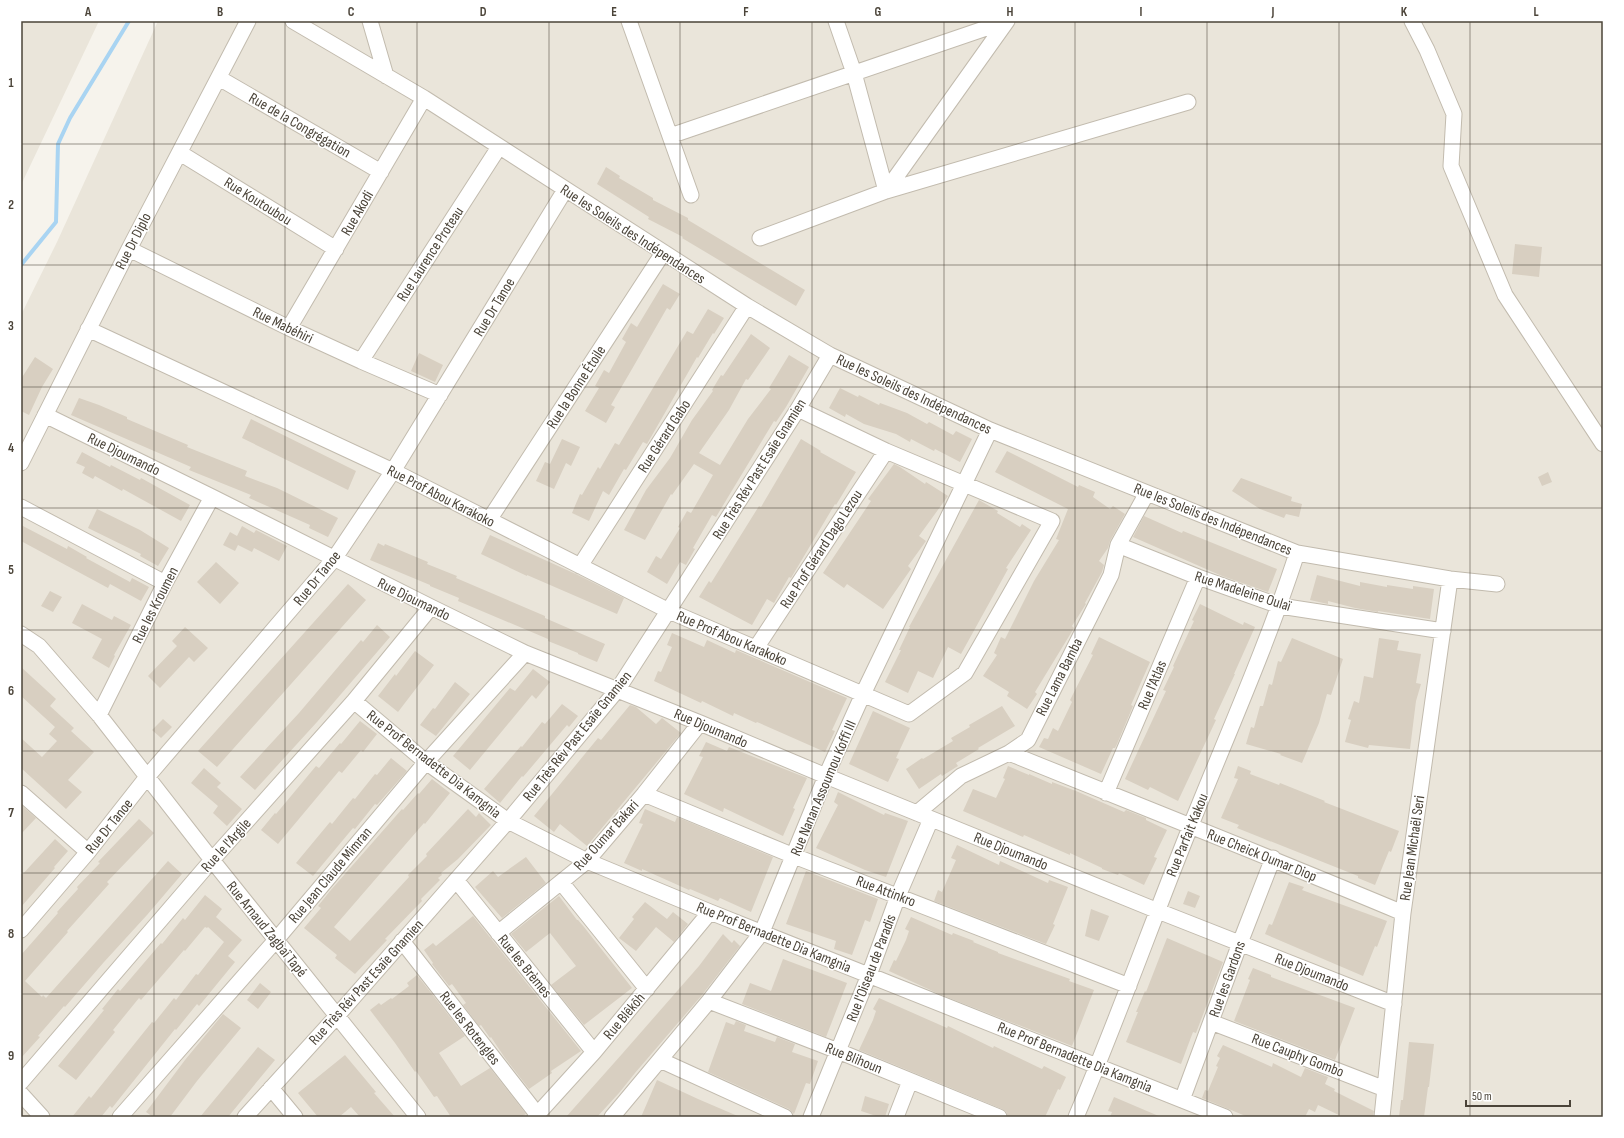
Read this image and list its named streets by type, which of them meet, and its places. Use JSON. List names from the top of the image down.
{
  "streets": {
    "street": [
      "Rue de la Congrégation",
      "Rue Koutoubou",
      "Rue Akodi",
      "Rue les Soleils des Indépendances",
      "Rue Dr Diplo",
      "Rue Laurence Proteau",
      "Rue Dr Tanoe",
      "Rue Mabéhiri",
      "Rue la Bonne Étoile",
      "Rue Gérard Gabo",
      "Rue Djoumando",
      "Rue Très Rév Past Esaïe Gnamien",
      "Rue Prof Abou Karakoko",
      "Rue Prof Gérard Dago Lezou",
      "Rue Madeleine Oulaï",
      "Rue les Kroumen",
      "Rue Lama Bamba",
      "Rue l'Atlas",
      "Rue Prof Bernadette Dia Kamgnia",
      "Rue Nanan Assoumou Koffi III",
      "Rue Oumar Bakari",
      "Rue Parfait Kakou",
      "Rue le l'Argile",
      "Rue Jean Michaël Seri",
      "Rue Cheick Oumar Diop",
      "Rue Jean Claude Mimran",
      "Rue Attinkro",
      "Rue Arnaud Zagbaï Tapé",
      "Rue les Brèmes",
      "Rue l'Oiseau de Paradis",
      "Rue les Gardons",
      "Rue Blêkôh",
      "Rue les Rotengles",
      "Rue Cauphy Gombo",
      "Rue Blihoun"
    ]
  },
  "crossings": [
    ["Rue de la Congrégation", "Rue Akodi"],
    ["Rue de la Congrégation", "Rue Dr Diplo"],
    ["Rue Koutoubou", "Rue Akodi"],
    ["Rue Koutoubou", "Rue Dr Diplo"],
    ["Rue Akodi", "Rue les Soleils des Indépendances"],
    ["Rue Akodi", "Rue Mabéhiri"],
    ["Rue les Soleils des Indépendances", "Rue Laurence Proteau"],
    ["Rue les Soleils des Indépendances", "Rue Dr Tanoe"],
    ["Rue les Soleils des Indépendances", "Rue la Bonne Étoile"],
    ["Rue les Soleils des Indépendances", "Rue Gérard Gabo"],
    ["Rue les Soleils des Indépendances", "Rue Très Rév Past Esaïe Gnamien"],
    ["Rue les Soleils des Indépendances", "Rue Lama Bamba"],
    ["Rue les Soleils des Indépendances", "Rue Nanan Assoumou Koffi III"],
    ["Rue les Soleils des Indépendances", "Rue Parfait Kakou"],
    ["Rue les Soleils des Indépendances", "Rue Jean Michaël Seri"],
    ["Rue Dr Diplo", "Rue Mabéhiri"],
    ["Rue Dr Diplo", "Rue Djoumando"],
    ["Rue Dr Diplo", "Rue Prof Abou Karakoko"],
    ["Rue Laurence Proteau", "Rue Mabéhiri"],
    ["Rue Dr Tanoe", "Rue Mabéhiri"],
    ["Rue Dr Tanoe", "Rue Djoumando"],
    ["Rue Dr Tanoe", "Rue Prof Abou Karakoko"],
    ["Rue Dr Tanoe", "Rue Arnaud Zagbaï Tapé"],
    ["Rue la Bonne Étoile", "Rue Prof Abou Karakoko"],
    ["Rue Gérard Gabo", "Rue Prof Abou Karakoko"],
    ["Rue Djoumando", "Rue Très Rév Past Esaïe Gnamien"],
    ["Rue Djoumando", "Rue les Kroumen"],
    ["Rue Djoumando", "Rue Lama Bamba"],
    ["Rue Djoumando", "Rue Nanan Assoumou Koffi III"],
    ["Rue Djoumando", "Rue Oumar Bakari"],
    ["Rue Djoumando", "Rue Parfait Kakou"],
    ["Rue Djoumando", "Rue le l'Argile"],
    ["Rue Djoumando", "Rue Jean Michaël Seri"],
    ["Rue Djoumando", "Rue Jean Claude Mimran"],
    ["Rue Djoumando", "Rue l'Oiseau de Paradis"],
    ["Rue Djoumando", "Rue les Gardons"],
    ["Rue Très Rév Past Esaïe Gnamien", "Rue Prof Abou Karakoko"],
    ["Rue Très Rév Past Esaïe Gnamien", "Rue Prof Bernadette Dia Kamgnia"],
    ["Rue Très Rév Past Esaïe Gnamien", "Rue Arnaud Zagbaï Tapé"],
    ["Rue Très Rév Past Esaïe Gnamien", "Rue les Brèmes"],
    ["Rue Très Rév Past Esaïe Gnamien", "Rue les Rotengles"],
    ["Rue Prof Abou Karakoko", "Rue Prof Gérard Dago Lezou"],
    ["Rue Prof Abou Karakoko", "Rue Nanan Assoumou Koffi III"],
    ["Rue Madeleine Oulaï", "Rue Lama Bamba"],
    ["Rue Madeleine Oulaï", "Rue l'Atlas"],
    ["Rue Madeleine Oulaï", "Rue Parfait Kakou"],
    ["Rue Madeleine Oulaï", "Rue Jean Michaël Seri"],
    ["Rue les Kroumen", "Rue Arnaud Zagbaï Tapé"],
    ["Rue Lama Bamba", "Rue Cheick Oumar Diop"],
    ["Rue l'Atlas", "Rue Cheick Oumar Diop"],
    ["Rue Prof Bernadette Dia Kamgnia", "Rue Nanan Assoumou Koffi III"],
    ["Rue Prof Bernadette Dia Kamgnia", "Rue Oumar Bakari"],
    ["Rue Prof Bernadette Dia Kamgnia", "Rue Parfait Kakou"],
    ["Rue Prof Bernadette Dia Kamgnia", "Rue le l'Argile"],
    ["Rue Prof Bernadette Dia Kamgnia", "Rue Jean Claude Mimran"],
    ["Rue Prof Bernadette Dia Kamgnia", "Rue l'Oiseau de Paradis"],
    ["Rue Prof Bernadette Dia Kamgnia", "Rue les Gardons"],
    ["Rue Prof Bernadette Dia Kamgnia", "Rue Blêkôh"],
    ["Rue Nanan Assoumou Koffi III", "Rue Attinkro"],
    ["Rue Nanan Assoumou Koffi III", "Rue Blihoun"],
    ["Rue Oumar Bakari", "Rue Attinkro"],
    ["Rue Oumar Bakari", "Rue les Brèmes"],
    ["Rue Parfait Kakou", "Rue Cheick Oumar Diop"],
    ["Rue Parfait Kakou", "Rue Attinkro"],
    ["Rue le l'Argile", "Rue Arnaud Zagbaï Tapé"],
    ["Rue Jean Michaël Seri", "Rue Cheick Oumar Diop"],
    ["Rue Jean Michaël Seri", "Rue Cauphy Gombo"],
    ["Rue Cheick Oumar Diop", "Rue les Gardons"],
    ["Rue Jean Claude Mimran", "Rue Arnaud Zagbaï Tapé"],
    ["Rue Attinkro", "Rue l'Oiseau de Paradis"],
    ["Rue les Brèmes", "Rue Blêkôh"],
    ["Rue l'Oiseau de Paradis", "Rue Blihoun"],
    ["Rue les Gardons", "Rue Cauphy Gombo"],
    ["Rue Blêkôh", "Rue les Rotengles"]
  ],
  "scale_bar": "50 m",
  "grid": {
    "columns": [
      "A",
      "B",
      "C",
      "D",
      "E",
      "F",
      "G",
      "H",
      "I",
      "J",
      "K",
      "L"
    ],
    "rows": [
      "1",
      "2",
      "3",
      "4",
      "5",
      "6",
      "7",
      "8",
      "9"
    ]
  }
}
